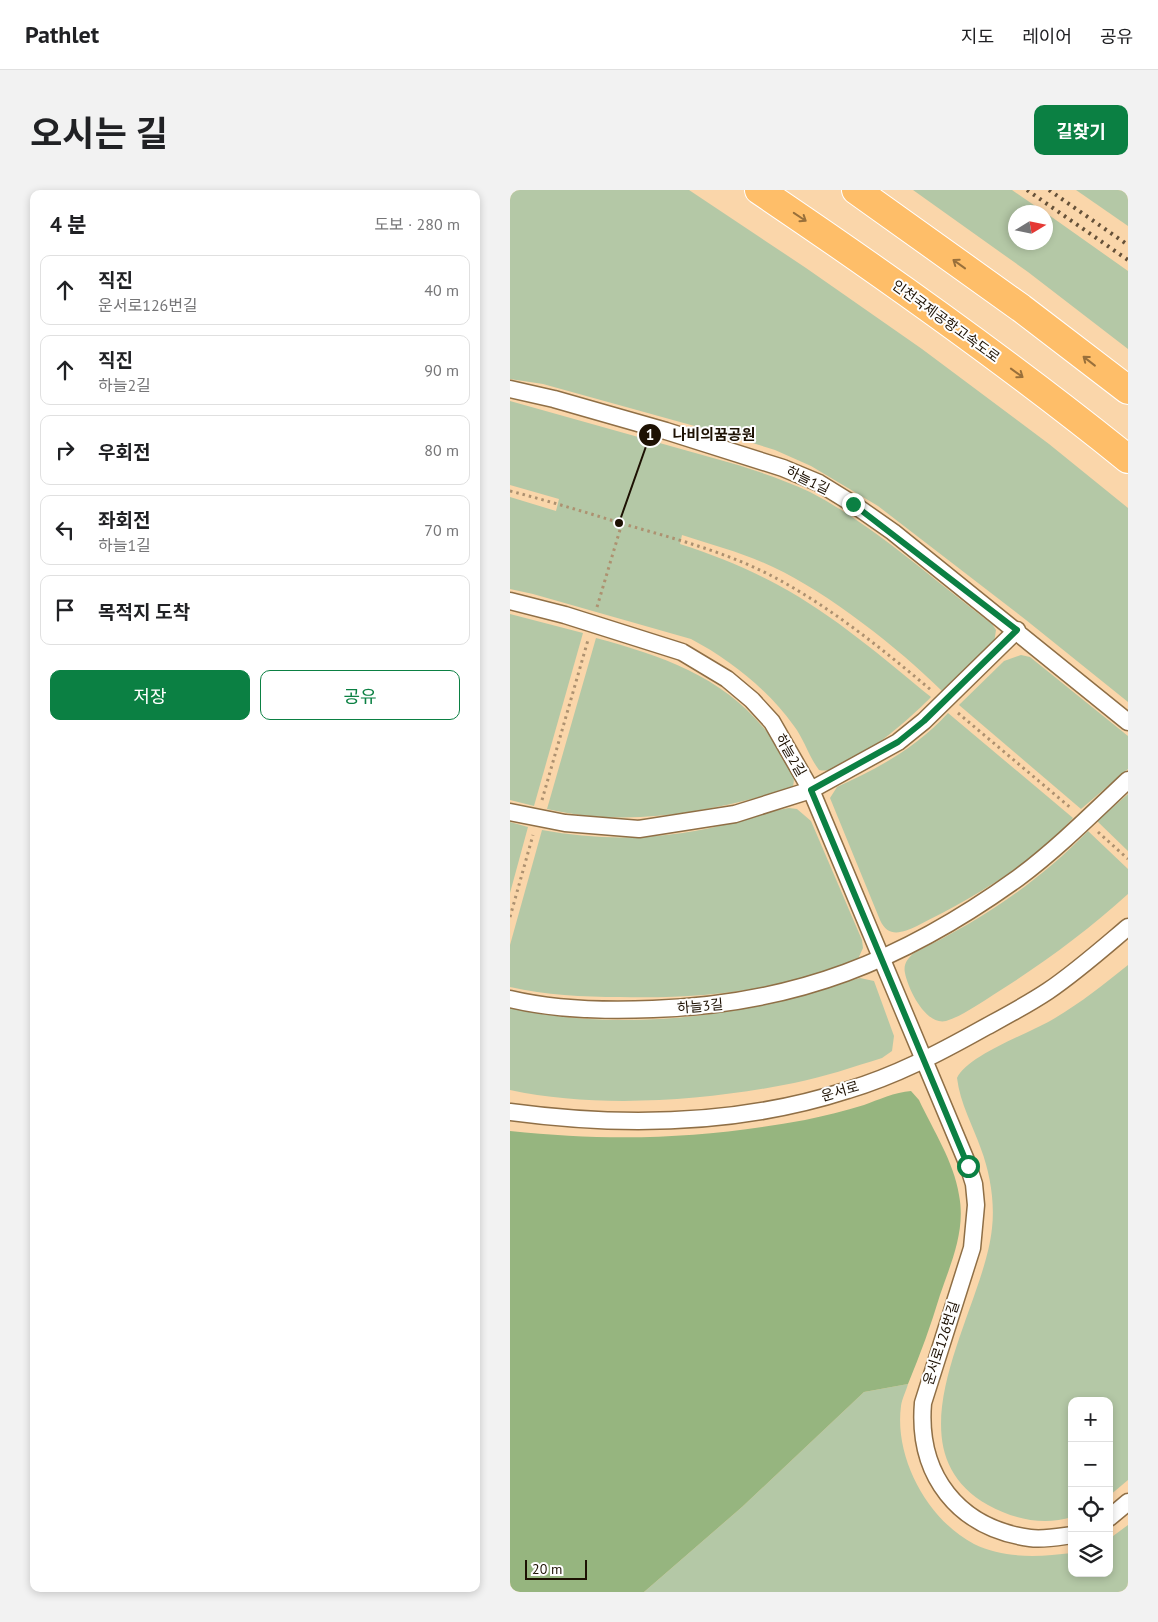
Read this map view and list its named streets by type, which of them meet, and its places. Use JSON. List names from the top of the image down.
{
  "streets": {
    "highway": ["인천국제공항고속도로"],
    "street": [
      "하늘1길",
      "하늘2길",
      "하늘3길",
      "운서로",
      "운서로126번길"
    ]
  },
  "crossings": [
    ["하늘2길", "하늘3길"],
    ["하늘2길", "운서로"],
    ["하늘2길", "운서로126번길"],
    ["운서로", "운서로126번길"]
  ],
  "places": ["나비의꿈공원"],
  "scale_bar": "20 m",
  "north": "right",
  "page": {
    "header": "Pathlet",
    "nav": ["지도", "레이어", "공유"],
    "title": "오시는 길",
    "buttons": [
      "길찾기",
      ["저장", "공유"]
    ],
    "heading": ["4 분", "도보 · 280 m"],
    "list": [
      ["직진", "운서로126번길", "40 m"],
      ["직진", "하늘2길", "90 m"],
      ["우회전", "80 m"],
      ["좌회전", "하늘1길", "70 m"],
      "목적지 도착"
    ],
    "map_buttons": ["+", "−"],
    "scale": "20 m"
  }
}
